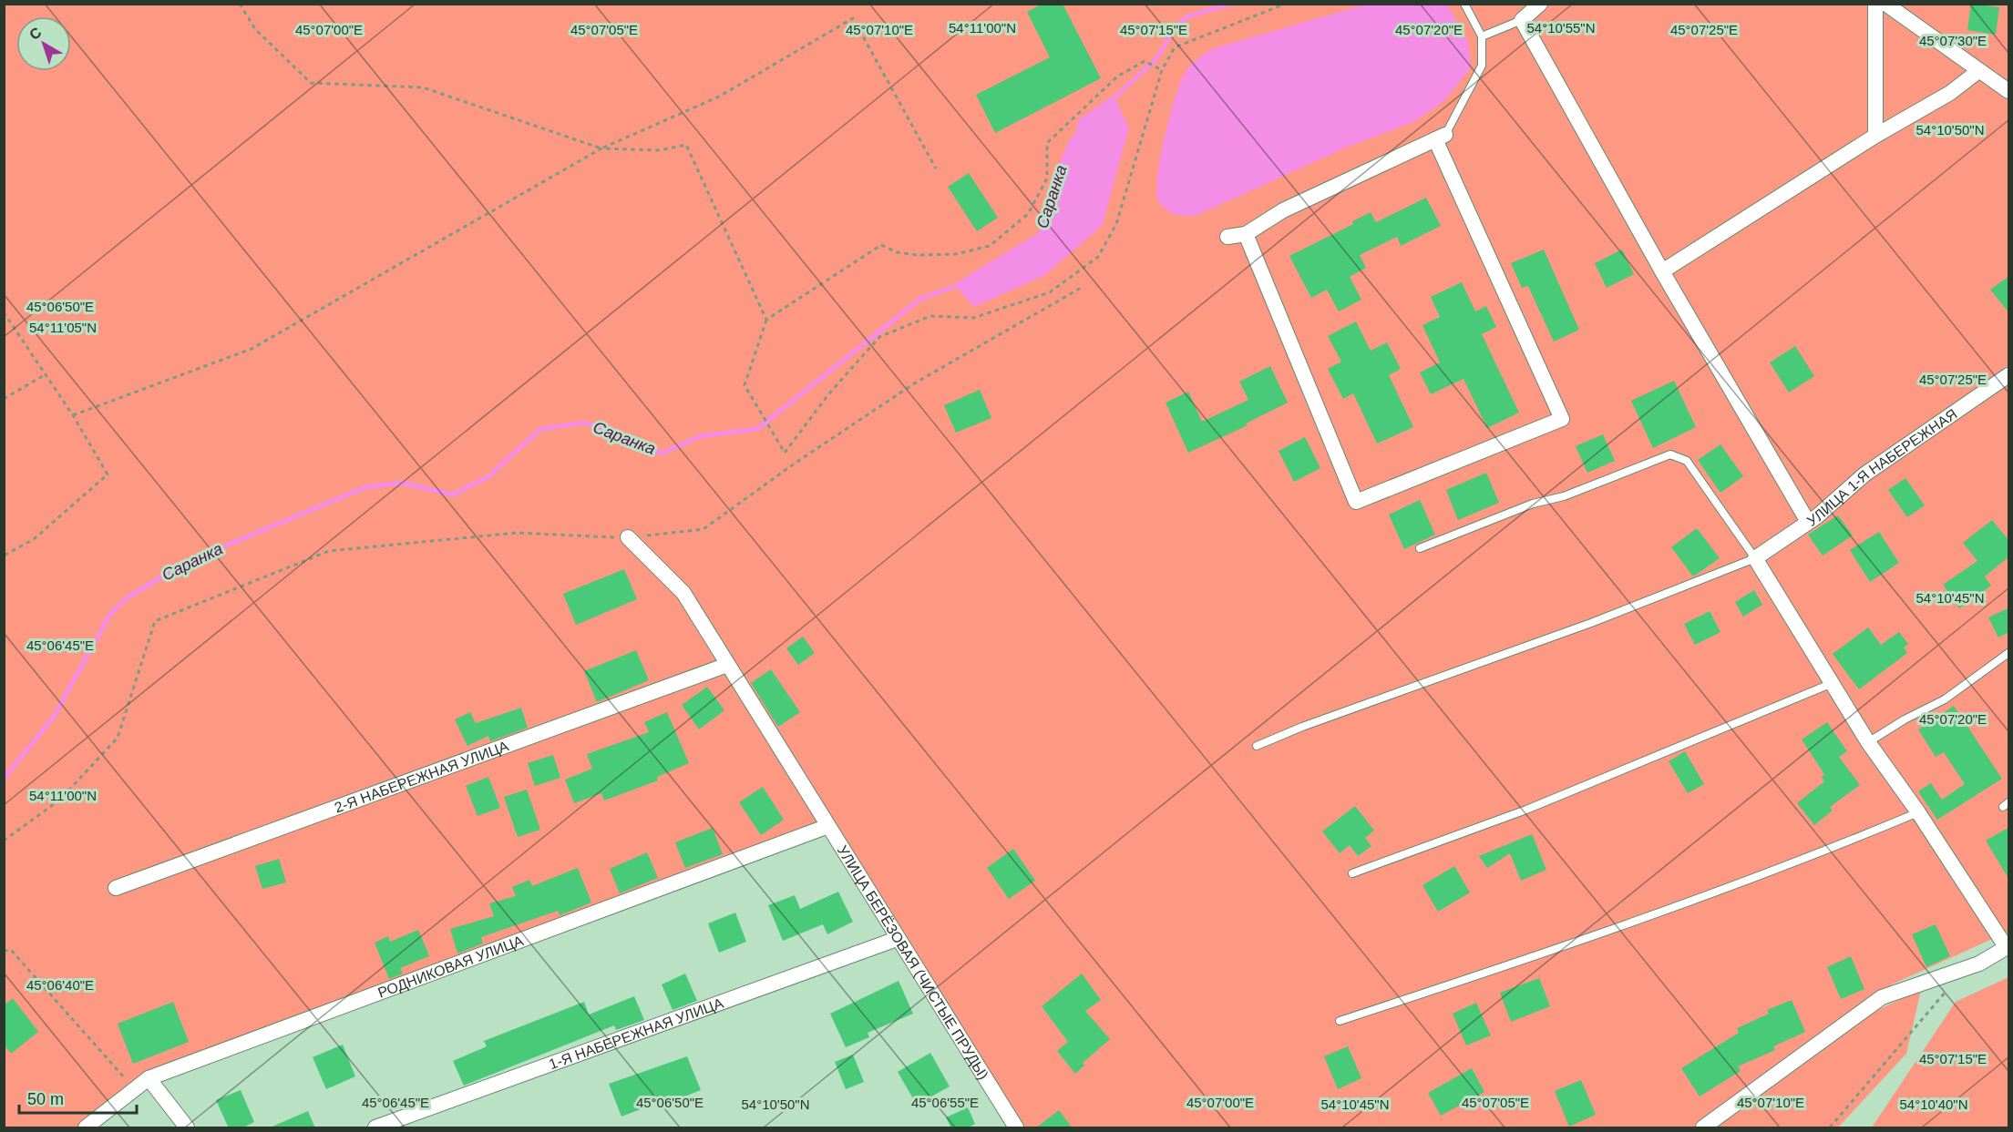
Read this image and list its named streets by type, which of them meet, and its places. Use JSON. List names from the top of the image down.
{
  "streets": {
    "street": [
      "УЛИЦА 1-Я НАБЕРЕЖНАЯ",
      "2-Я НАБЕРЕЖНАЯ УЛИЦА",
      "УЛИЦА БЕРЁЗОВАЯ (ЧИСТЫЕ ПРУДЫ)",
      "РОДНИКОВАЯ УЛИЦА",
      "1-Я НАБЕРЕЖНАЯ УЛИЦА"
    ]
  },
  "crossings": [
    ["2-Я НАБЕРЕЖНАЯ УЛИЦА", "УЛИЦА БЕРЁЗОВАЯ (ЧИСТЫЕ ПРУДЫ)"],
    ["УЛИЦА БЕРЁЗОВАЯ (ЧИСТЫЕ ПРУДЫ)", "РОДНИКОВАЯ УЛИЦА"],
    ["УЛИЦА БЕРЁЗОВАЯ (ЧИСТЫЕ ПРУДЫ)", "1-Я НАБЕРЕЖНАЯ УЛИЦА"]
  ],
  "water": ["Саранка"],
  "scale_bar": "50 m",
  "north": "top left",
  "coordinates": [
    "54°11'00\"N",
    "54°10'55\"N",
    "45°07'05\"E",
    "45°07'00\"E",
    "45°07'10\"E",
    "45°07'15\"E",
    "45°07'20\"E",
    "45°07'25\"E",
    "45°07'30\"E",
    "54°10'50\"N",
    "45°06'50\"E",
    "54°11'05\"N",
    "54°10'45\"N",
    "45°06'45\"E",
    "45°06'40\"E",
    "45°06'55\"E",
    "54°10'40\"N"
  ]
}
